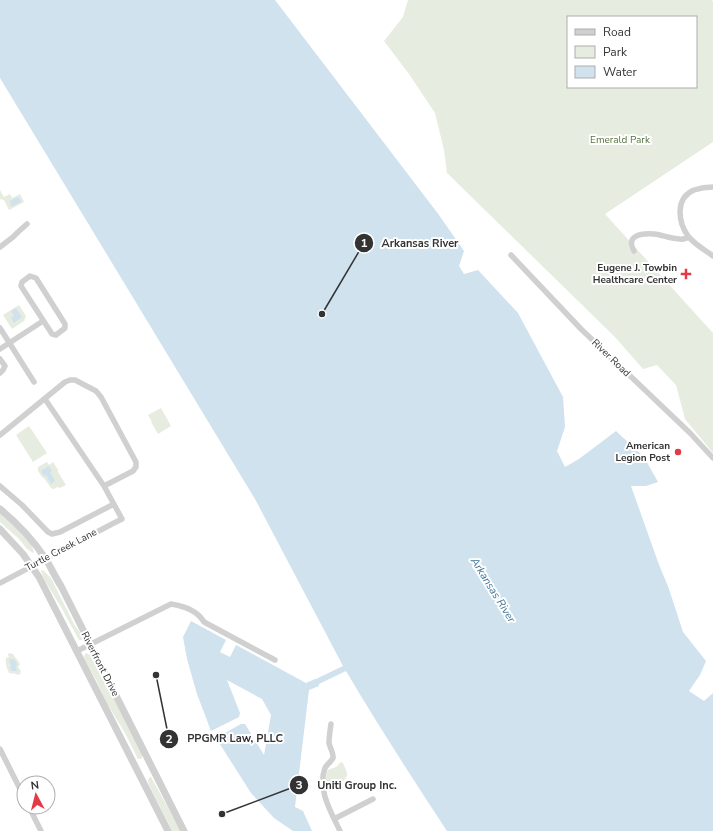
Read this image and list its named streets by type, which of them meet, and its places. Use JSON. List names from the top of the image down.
{
  "streets": {
    "street": ["River Road", "Turtle Creek Lane", "Riverfront Drive"]
  },
  "crossings": [
    ["Turtle Creek Lane", "Riverfront Drive"]
  ],
  "water": ["Arkansas River"],
  "parks": ["Emerald Park"],
  "places": {
    "health": ["Eugene J. Towbin Healthcare Center"],
    "other": [
      "Arkansas River",
      "American Legion Post",
      "PPGMR Law, PLLC",
      "Uniti Group Inc."
    ]
  },
  "legend": ["Road", "Park", "Water"],
  "north": "top"
}
